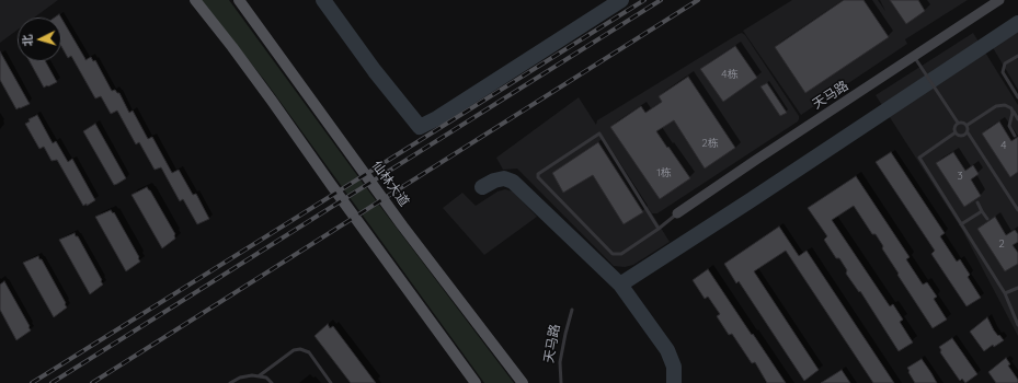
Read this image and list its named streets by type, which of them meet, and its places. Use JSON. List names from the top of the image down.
{
  "streets": {
    "main road": ["仙林大道"],
    "street": ["天马路"]
  },
  "house_numbers": [
    "4栋",
    "2栋",
    "4",
    "1栋",
    "3",
    "2"
  ],
  "north": "left"
}
